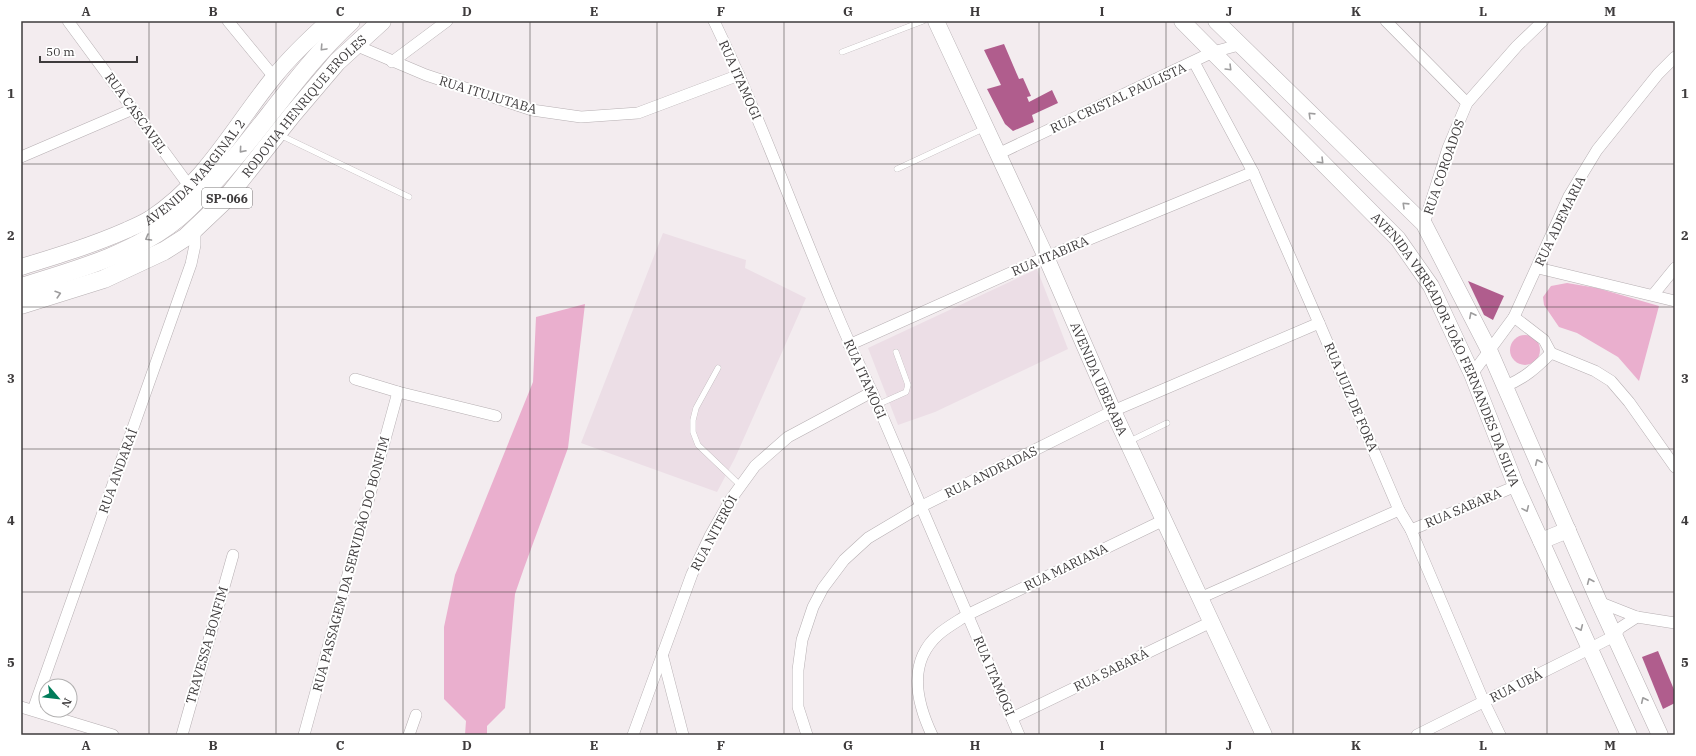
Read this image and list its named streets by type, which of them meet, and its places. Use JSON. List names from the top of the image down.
{
  "streets": {
    "main road": [
      "RODOVIA HENRIQUE EROLES",
      "AVENIDA MARGINAL 2",
      "SP-066",
      "AVENIDA VEREADOR JOÃO FERNANDES DA SILVA",
      "AVENIDA UBERABA"
    ],
    "street": [
      "RUA ITAMOGI",
      "RUA ITUJUTABA",
      "RUA CRISTAL PAULISTA",
      "RUA CASCAVEL",
      "RUA COROADOS",
      "RUA ADEMARIA",
      "RUA ITABIRA",
      "RUA JUIZ DE FORA",
      "RUA ANDARAÍ",
      "RUA ANDRADAS",
      "RUA SABARA",
      "RUA NITERÓI",
      "RUA PASSAGEM DA SERVIDÃO DO BONFIM",
      "RUA MARIANA",
      "TRAVESSA BONFIM",
      "RUA SABARÁ",
      "RUA UBÁ"
    ]
  },
  "crossings": [
    ["RUA ITAMOGI", "RUA ITUJUTABA"],
    ["RUA ITAMOGI", "RUA ITABIRA"],
    ["RUA ITAMOGI", "RUA ANDRADAS"],
    ["RUA ITAMOGI", "RUA NITERÓI"],
    ["RUA ITAMOGI", "RUA MARIANA"],
    ["RUA ITAMOGI", "RUA SABARÁ"],
    ["RUA ITUJUTABA", "RODOVIA HENRIQUE EROLES"],
    ["RUA CRISTAL PAULISTA", "AVENIDA VEREADOR JOÃO FERNANDES DA SILVA"],
    ["RUA CRISTAL PAULISTA", "AVENIDA UBERABA"],
    ["RUA CRISTAL PAULISTA", "RUA JUIZ DE FORA"],
    ["RODOVIA HENRIQUE EROLES", "RUA ANDARAÍ"],
    ["RUA CASCAVEL", "AVENIDA MARGINAL 2"],
    ["RUA ADEMARIA", "AVENIDA VEREADOR JOÃO FERNANDES DA SILVA"],
    ["RUA ITABIRA", "AVENIDA UBERABA"],
    ["RUA ITABIRA", "RUA JUIZ DE FORA"],
    ["AVENIDA VEREADOR JOÃO FERNANDES DA SILVA", "RUA SABARA"],
    ["AVENIDA VEREADOR JOÃO FERNANDES DA SILVA", "RUA UBÁ"],
    ["AVENIDA UBERABA", "RUA ANDRADAS"],
    ["AVENIDA UBERABA", "RUA MARIANA"],
    ["AVENIDA UBERABA", "RUA SABARÁ"],
    ["RUA JUIZ DE FORA", "RUA ANDRADAS"],
    ["RUA JUIZ DE FORA", "RUA SABARA"],
    ["RUA JUIZ DE FORA", "RUA UBÁ"]
  ],
  "scale_bar": "50 m",
  "north": "bottom right",
  "grid": {
    "columns": [
      "A",
      "B",
      "C",
      "D",
      "E",
      "F",
      "G",
      "H",
      "I",
      "J",
      "K",
      "L",
      "M"
    ],
    "rows": [
      "1",
      "2",
      "3",
      "4",
      "5"
    ]
  }
}
